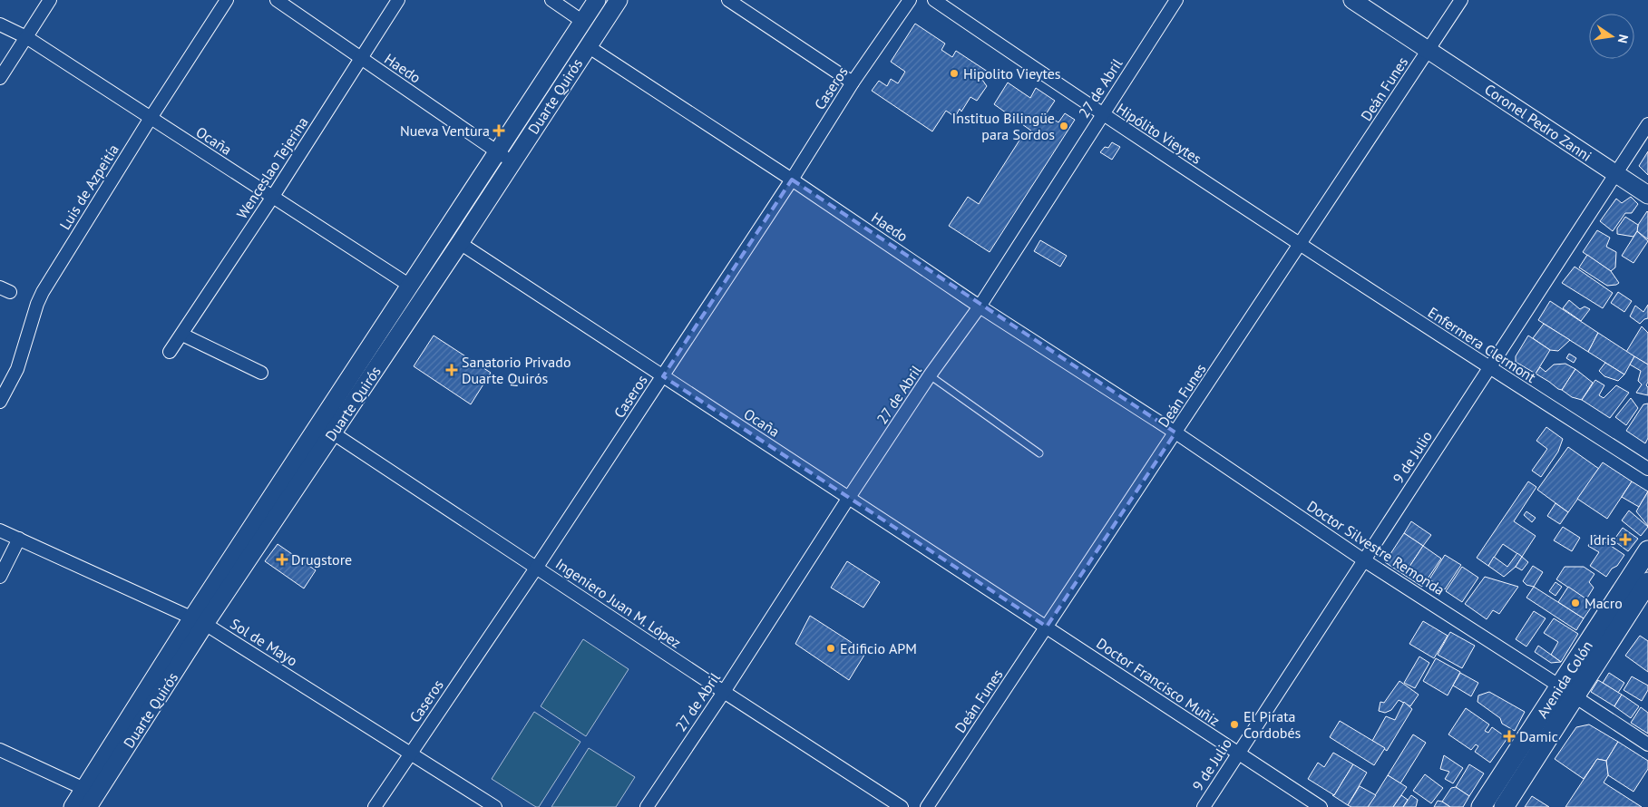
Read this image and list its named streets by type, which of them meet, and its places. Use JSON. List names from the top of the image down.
{
  "streets": {
    "main road": ["Duarte Quirós", "Coronel Pedro Zanni", "Avenida Colón"],
    "street": [
      "Haedo",
      "Caseros",
      "27 de Abril",
      "Deán Funes",
      "Hipólito Vieytes",
      "Ocaña",
      "Wenceslao Tejerina",
      "Luis de Azpeitía",
      "Enfermera Clermont",
      "9 de Julio",
      "Doctor Silvestre Remonda",
      "Ingeniero Juan M. López",
      "Sol de Mayo",
      "Doctor Francisco Muñiz"
    ]
  },
  "crossings": [
    ["Haedo", "Caseros"],
    ["Haedo", "27 de Abril"],
    ["Haedo", "Deán Funes"],
    ["Haedo", "Duarte Quirós"],
    ["Haedo", "Wenceslao Tejerina"],
    ["Haedo", "Doctor Silvestre Remonda"],
    ["Caseros", "Ocaña"],
    ["Caseros", "Ingeniero Juan M. López"],
    ["Caseros", "Sol de Mayo"],
    ["27 de Abril", "Hipólito Vieytes"],
    ["27 de Abril", "Ocaña"],
    ["27 de Abril", "Ingeniero Juan M. López"],
    ["Deán Funes", "Coronel Pedro Zanni"],
    ["Deán Funes", "Hipólito Vieytes"],
    ["Deán Funes", "Ocaña"],
    ["Deán Funes", "Enfermera Clermont"],
    ["Deán Funes", "Doctor Silvestre Remonda"],
    ["Deán Funes", "Doctor Francisco Muñiz"],
    ["Duarte Quirós", "Ocaña"],
    ["Duarte Quirós", "Ingeniero Juan M. López"],
    ["Duarte Quirós", "Sol de Mayo"],
    ["Coronel Pedro Zanni", "9 de Julio"],
    ["Hipólito Vieytes", "Enfermera Clermont"],
    ["Ocaña", "Wenceslao Tejerina"],
    ["Ocaña", "Luis de Azpeitía"],
    ["Ocaña", "Doctor Francisco Muñiz"],
    ["Enfermera Clermont", "9 de Julio"],
    ["9 de Julio", "Doctor Silvestre Remonda"],
    ["9 de Julio", "Doctor Francisco Muñiz"],
    ["Doctor Silvestre Remonda", "Avenida Colón"]
  ],
  "places": {
    "other": [
      "Hipolito Vieytes",
      "Instituo Bilingüe para Sordos",
      "Macro",
      "Edificio APM",
      "El Pirata Cordobés"
    ],
    "health": [
      "Nueva Ventura",
      "Sanatorio Privado Duarte Quirós",
      "Idris",
      "Drugstore",
      "Damic"
    ]
  },
  "north": "right"
}
